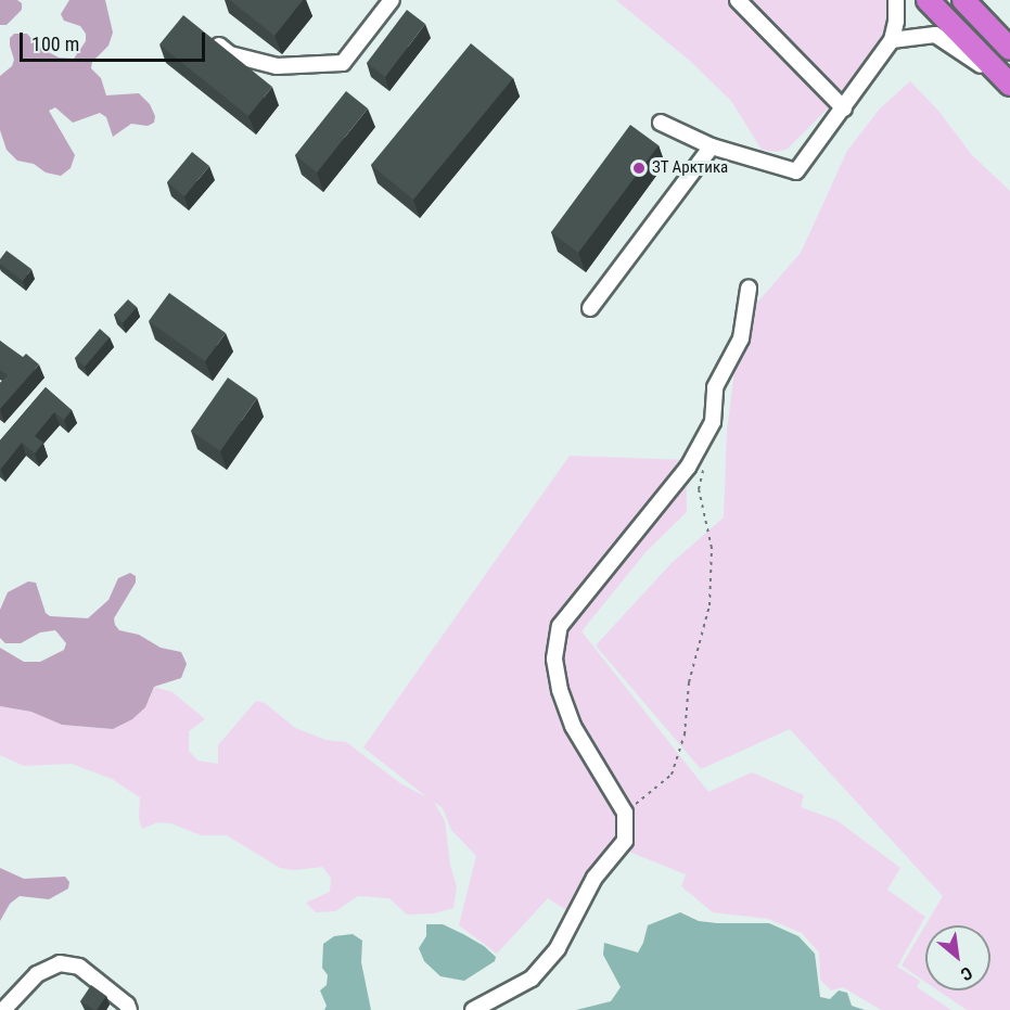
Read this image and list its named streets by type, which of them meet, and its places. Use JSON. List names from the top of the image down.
{
  "places": ["ЗТ Арктика"],
  "scale_bar": "100 m",
  "north": "bottom right"
}
